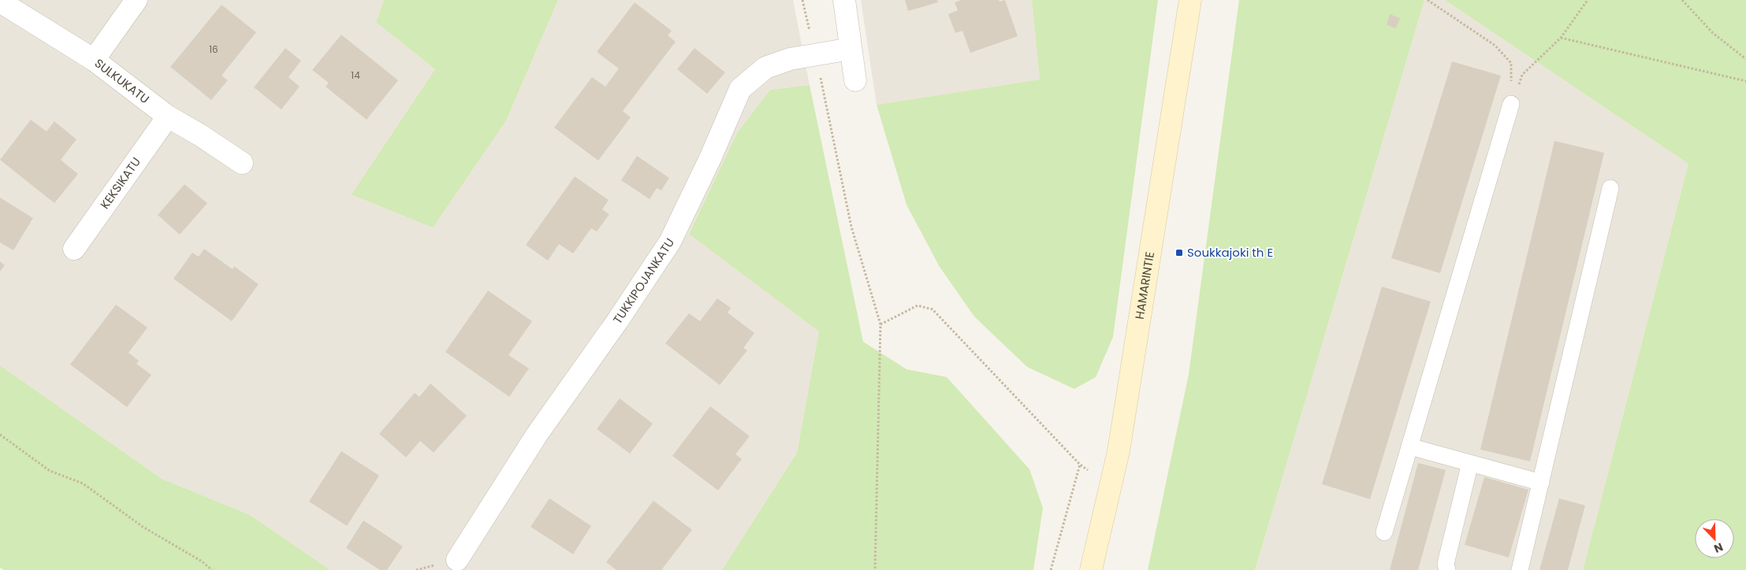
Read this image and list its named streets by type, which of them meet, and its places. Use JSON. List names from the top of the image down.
{
  "streets": {
    "main road": ["HAMARINTIE"],
    "street": ["SULKUKATU", "KEKSIKATU", "TUKKIPOJANKATU"]
  },
  "crossings": [
    ["SULKUKATU", "KEKSIKATU"]
  ],
  "places": {
    "transit": ["Soukkajoki th E"]
  },
  "house_numbers": ["16", "14"],
  "north": "bottom right"
}
